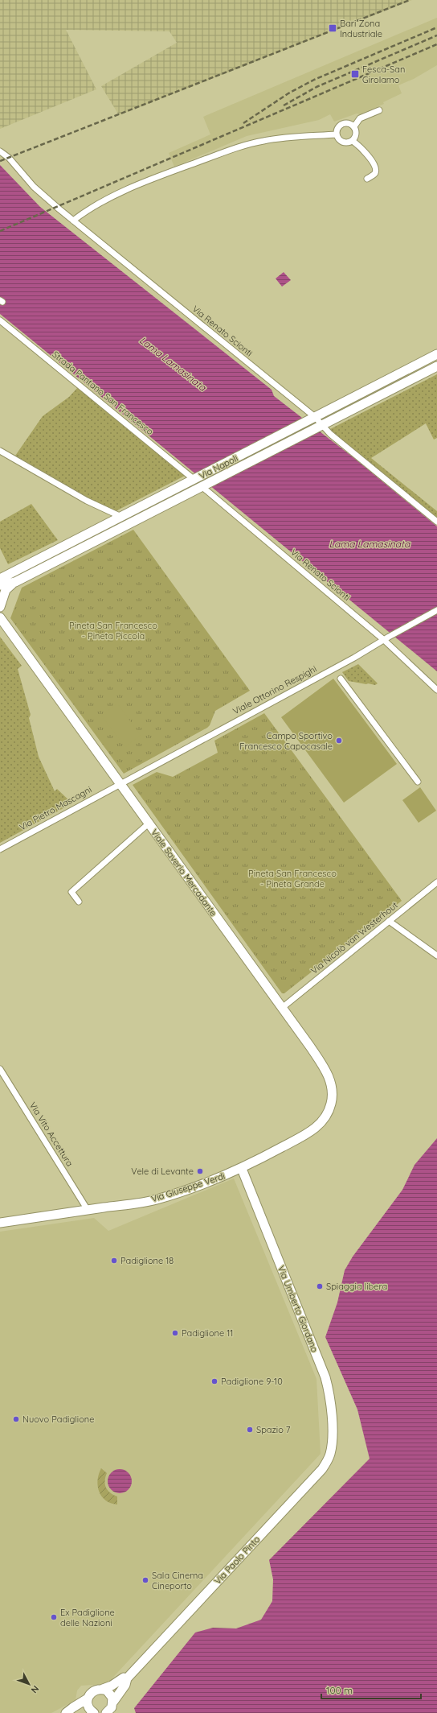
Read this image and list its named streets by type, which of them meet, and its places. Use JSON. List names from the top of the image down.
{
  "streets": {
    "main road": [
      "Via Napoli",
      "Viale Saverio Mercadante",
      "Via Giuseppe Verdi",
      "Via Umberto Giordano",
      "Via Paolo Pinto"
    ],
    "street": [
      "Via Renato Scionti",
      "Strada Pantano San Francesco",
      "Viale Ottorino Respighi",
      "Via Pietro Mascagni",
      "Via Nicolò van Westerhout",
      "Via Vito Accettura"
    ]
  },
  "crossings": [
    ["Via Renato Scionti", "Via Napoli"],
    ["Via Renato Scionti", "Viale Ottorino Respighi"],
    ["Strada Pantano San Francesco", "Via Napoli"],
    ["Viale Ottorino Respighi", "Via Pietro Mascagni"],
    ["Viale Ottorino Respighi", "Viale Saverio Mercadante"],
    ["Via Pietro Mascagni", "Viale Saverio Mercadante"],
    ["Viale Saverio Mercadante", "Via Nicolò van Westerhout"],
    ["Viale Saverio Mercadante", "Via Giuseppe Verdi"],
    ["Via Vito Accettura", "Via Giuseppe Verdi"],
    ["Via Giuseppe Verdi", "Via Umberto Giordano"],
    ["Via Umberto Giordano", "Via Paolo Pinto"]
  ],
  "water": ["Lama Lamasinata"],
  "parks": ["Pineta San Francesco - Pineta Piccola", "Pineta San Francesco - Pineta Grande"],
  "places": {
    "transit": ["Bari Zona Industriale", "Fesca-San Girolamo"],
    "other": [
      "Campo Sportivo Francesco Capocasale",
      "Vele di Levante",
      "Padiglione 18",
      "Spiaggia libera",
      "Padiglione 11",
      "Padiglione 9-10",
      "Nuovo Padiglione",
      "Spazio 7",
      "Sala Cinema Cineporto",
      "Ex Padiglione delle Nazioni"
    ]
  },
  "scale_bar": "100 m",
  "north": "bottom right"
}
